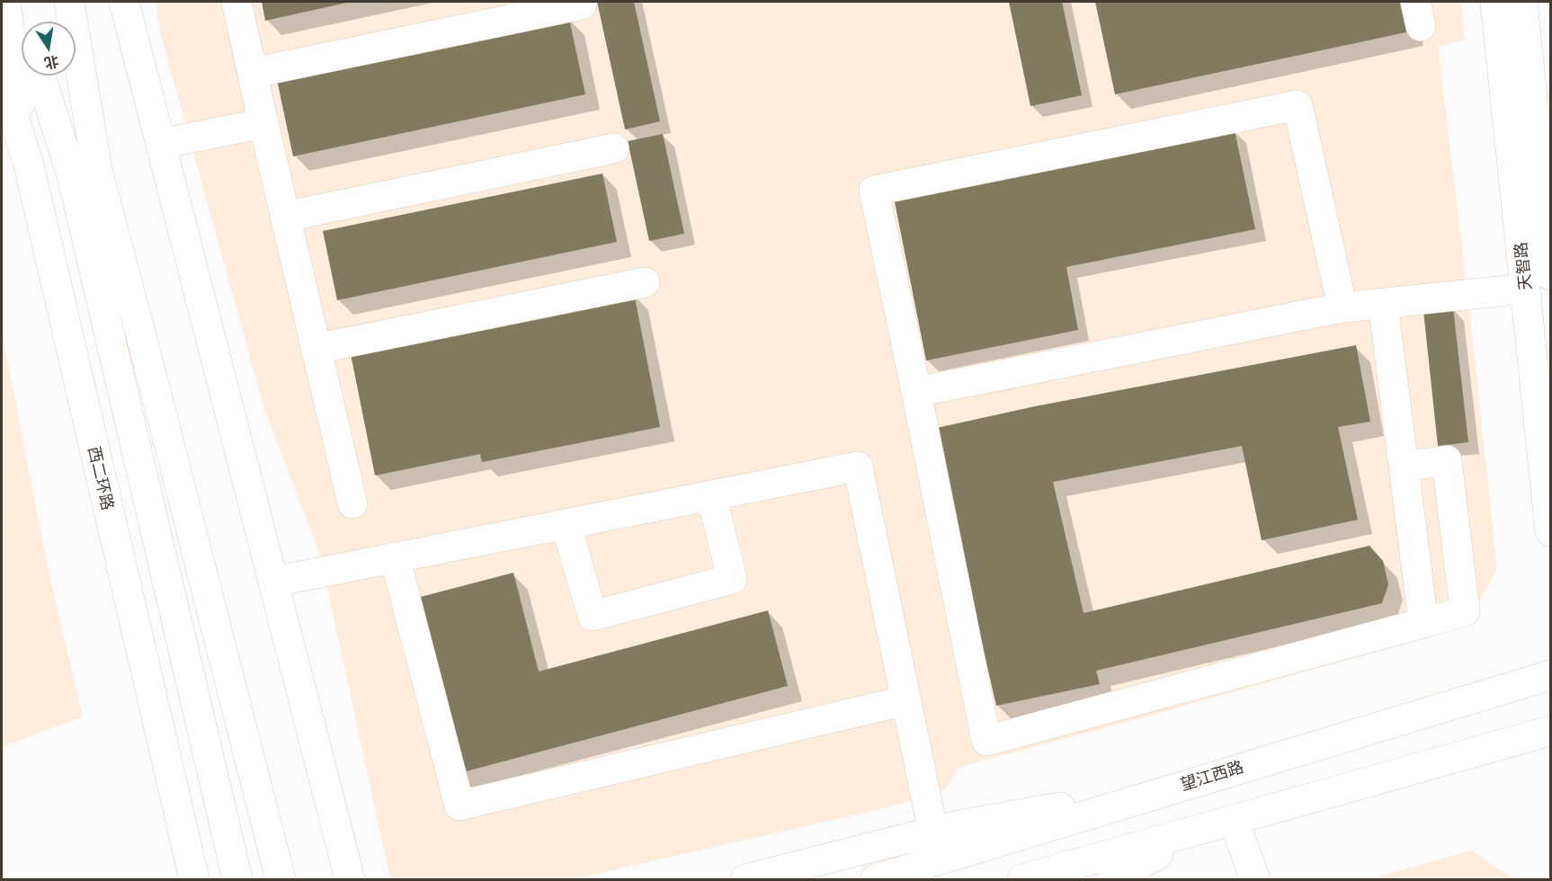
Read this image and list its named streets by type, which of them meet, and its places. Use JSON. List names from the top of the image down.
{
  "streets": {
    "main road": ["天智路", "西二环路", "望江西路"]
  },
  "north": "bottom"
}
